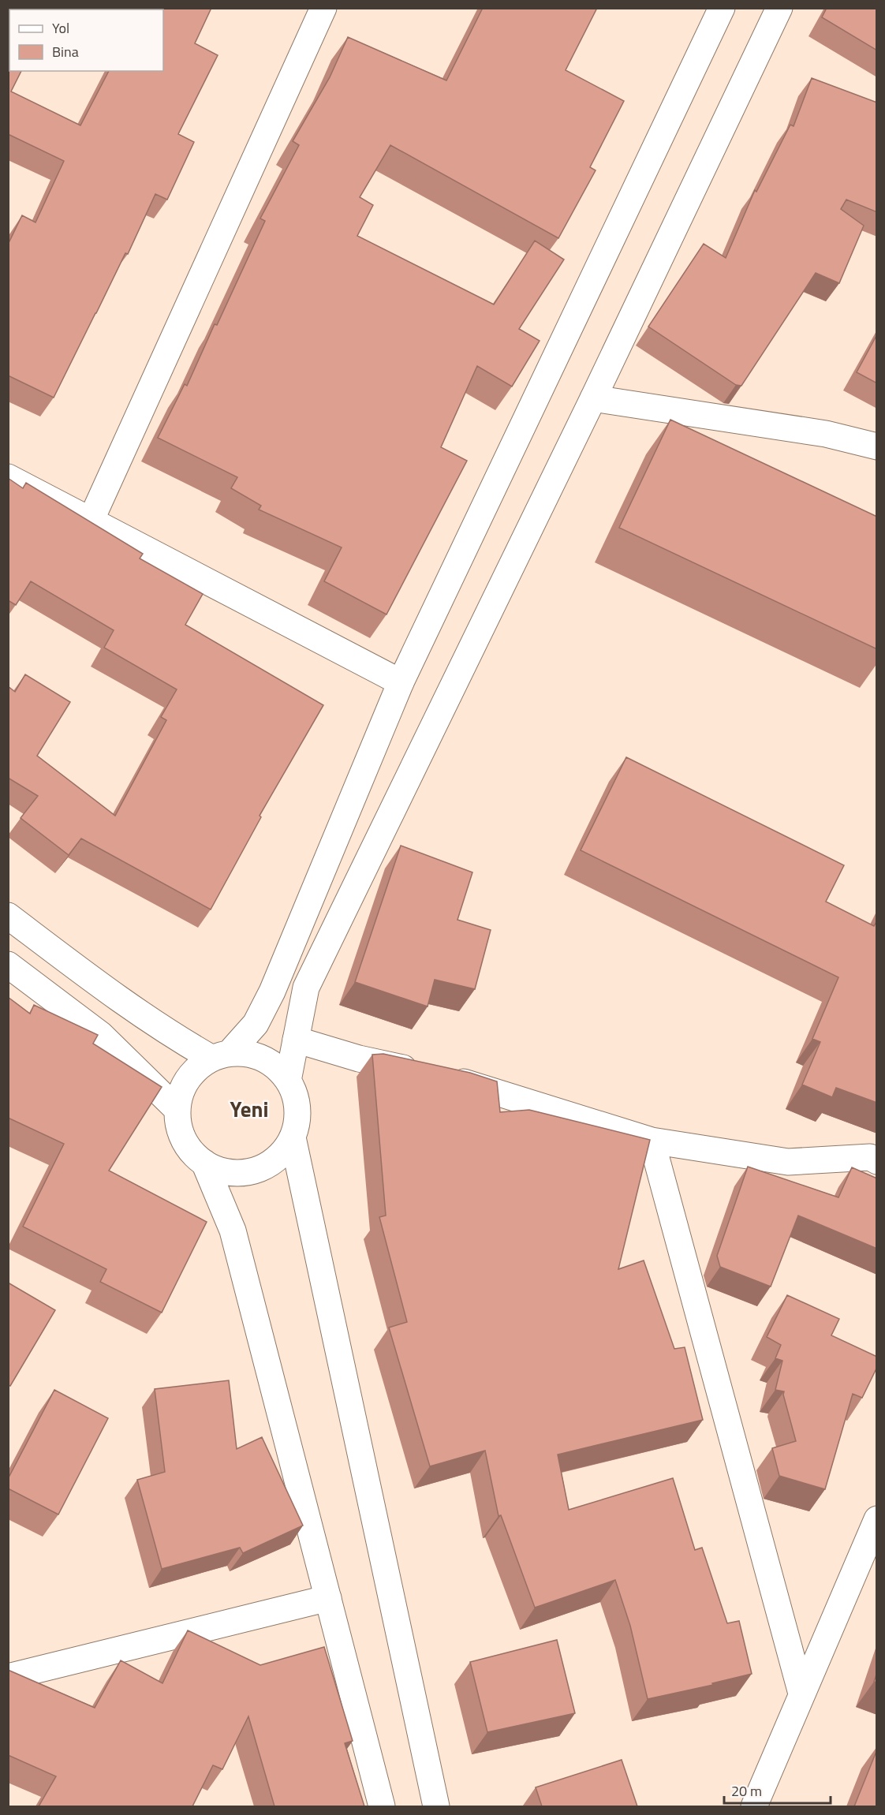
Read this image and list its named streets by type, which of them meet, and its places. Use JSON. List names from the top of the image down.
{
  "districts": ["Yeni"],
  "legend": ["Yol", "Bina"],
  "scale_bar": "20 m"
}
